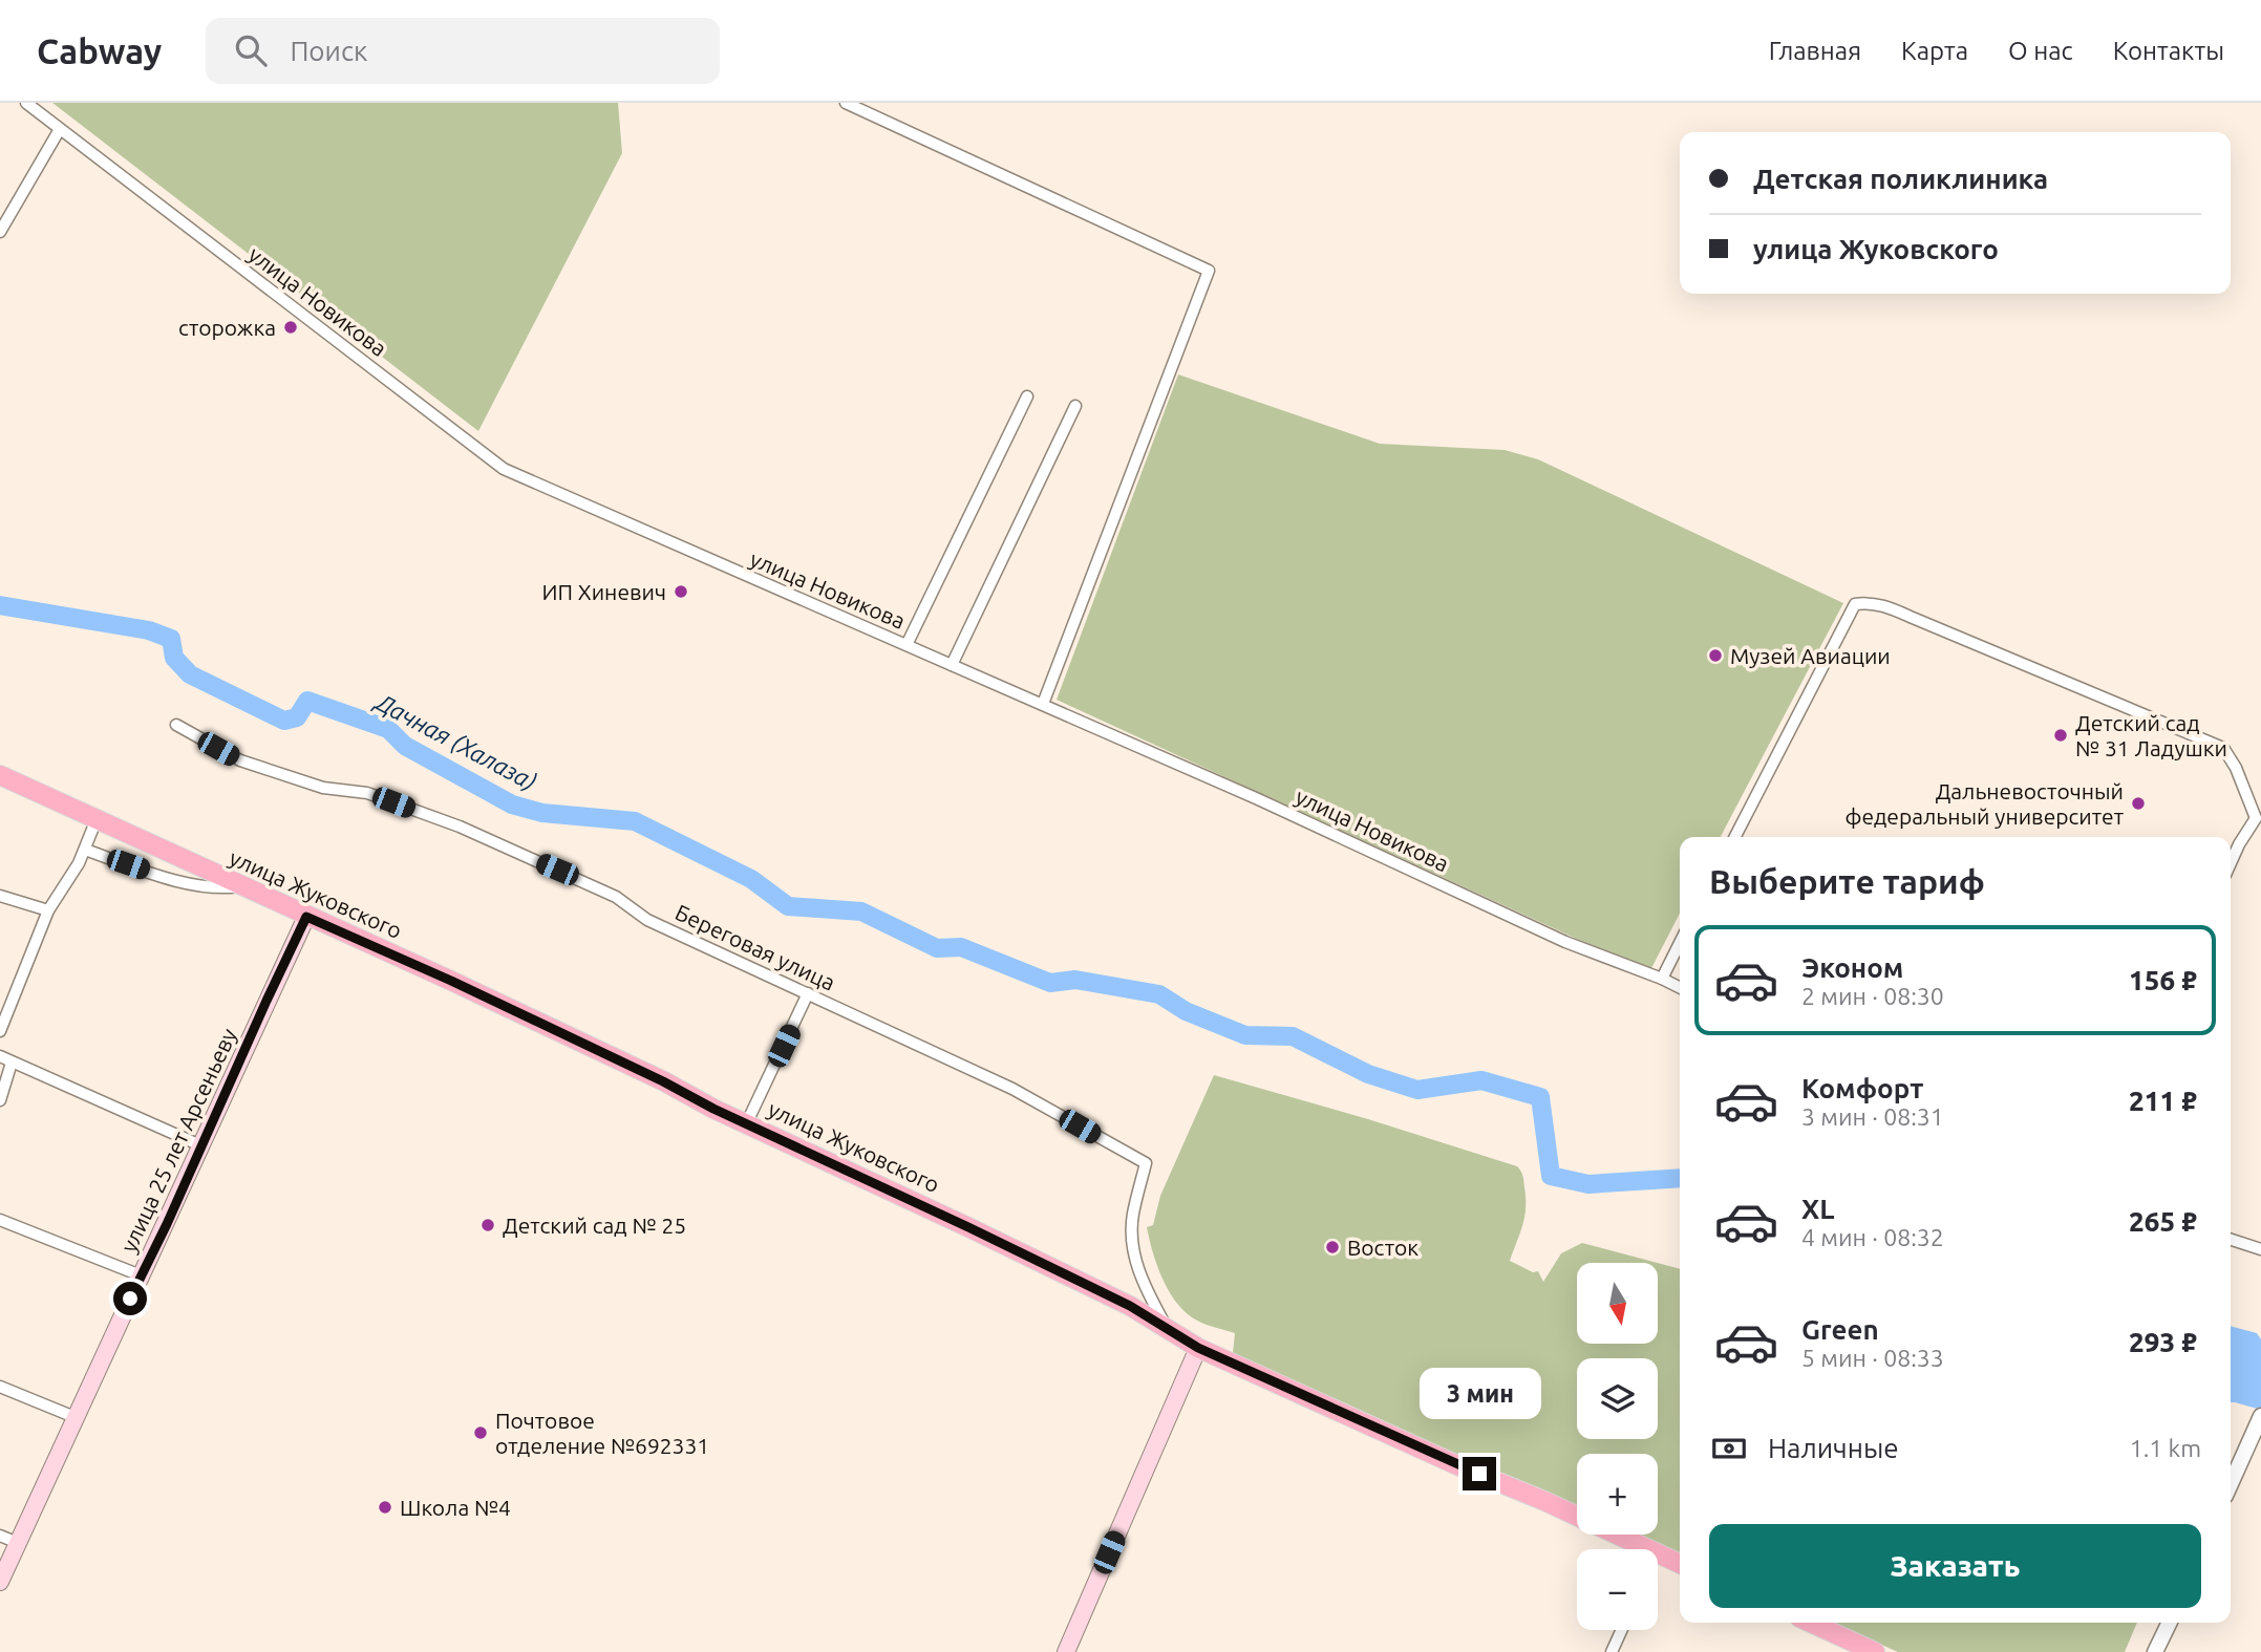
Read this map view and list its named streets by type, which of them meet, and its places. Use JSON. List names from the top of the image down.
{
  "streets": {
    "main road": ["улица Жуковского", "улица 25 лет Арсеньеву"],
    "street": ["улица Новикова", "Береговая улица"]
  },
  "crossings": [
    ["улица Жуковского", "Береговая улица"],
    ["улица Жуковского", "улица 25 лет Арсеньеву"]
  ],
  "water": ["Дачная (Халаза)"],
  "places": [
    "сторожка",
    "ИП Хиневич",
    "Музей Авиации",
    "Детский сад № 31 Ладушки",
    "Дальневосточный федеральный университет",
    "Детский сад № 25",
    "Восток",
    "Почтовое отделение №692331",
    "Школа №4"
  ],
  "north": "bottom",
  "page": {
    "header": "Cabway",
    "search": "Поиск",
    "nav": [
      "Главная",
      "Карта",
      "О нас",
      "Контакты"
    ],
    "banner": ["Детская поликлиника", "улица Жуковского"],
    "heading": "Выберите тариф",
    "list": [
      {
        "name": "Эконом",
        "note": "2 мин · 08:30",
        "value": "156 ₽"
      },
      {
        "name": "Комфорт",
        "note": "3 мин · 08:31",
        "value": "211 ₽"
      },
      {
        "name": "XL",
        "note": "4 мин · 08:32",
        "value": "265 ₽"
      },
      {
        "name": "Green",
        "note": "5 мин · 08:33",
        "value": "293 ₽"
      }
    ],
    "map_buttons": ["+", "−"],
    "bubble": "3 мин",
    "pay": ["Наличные", "1.1 km"],
    "buttons": "Заказать"
  }
}
